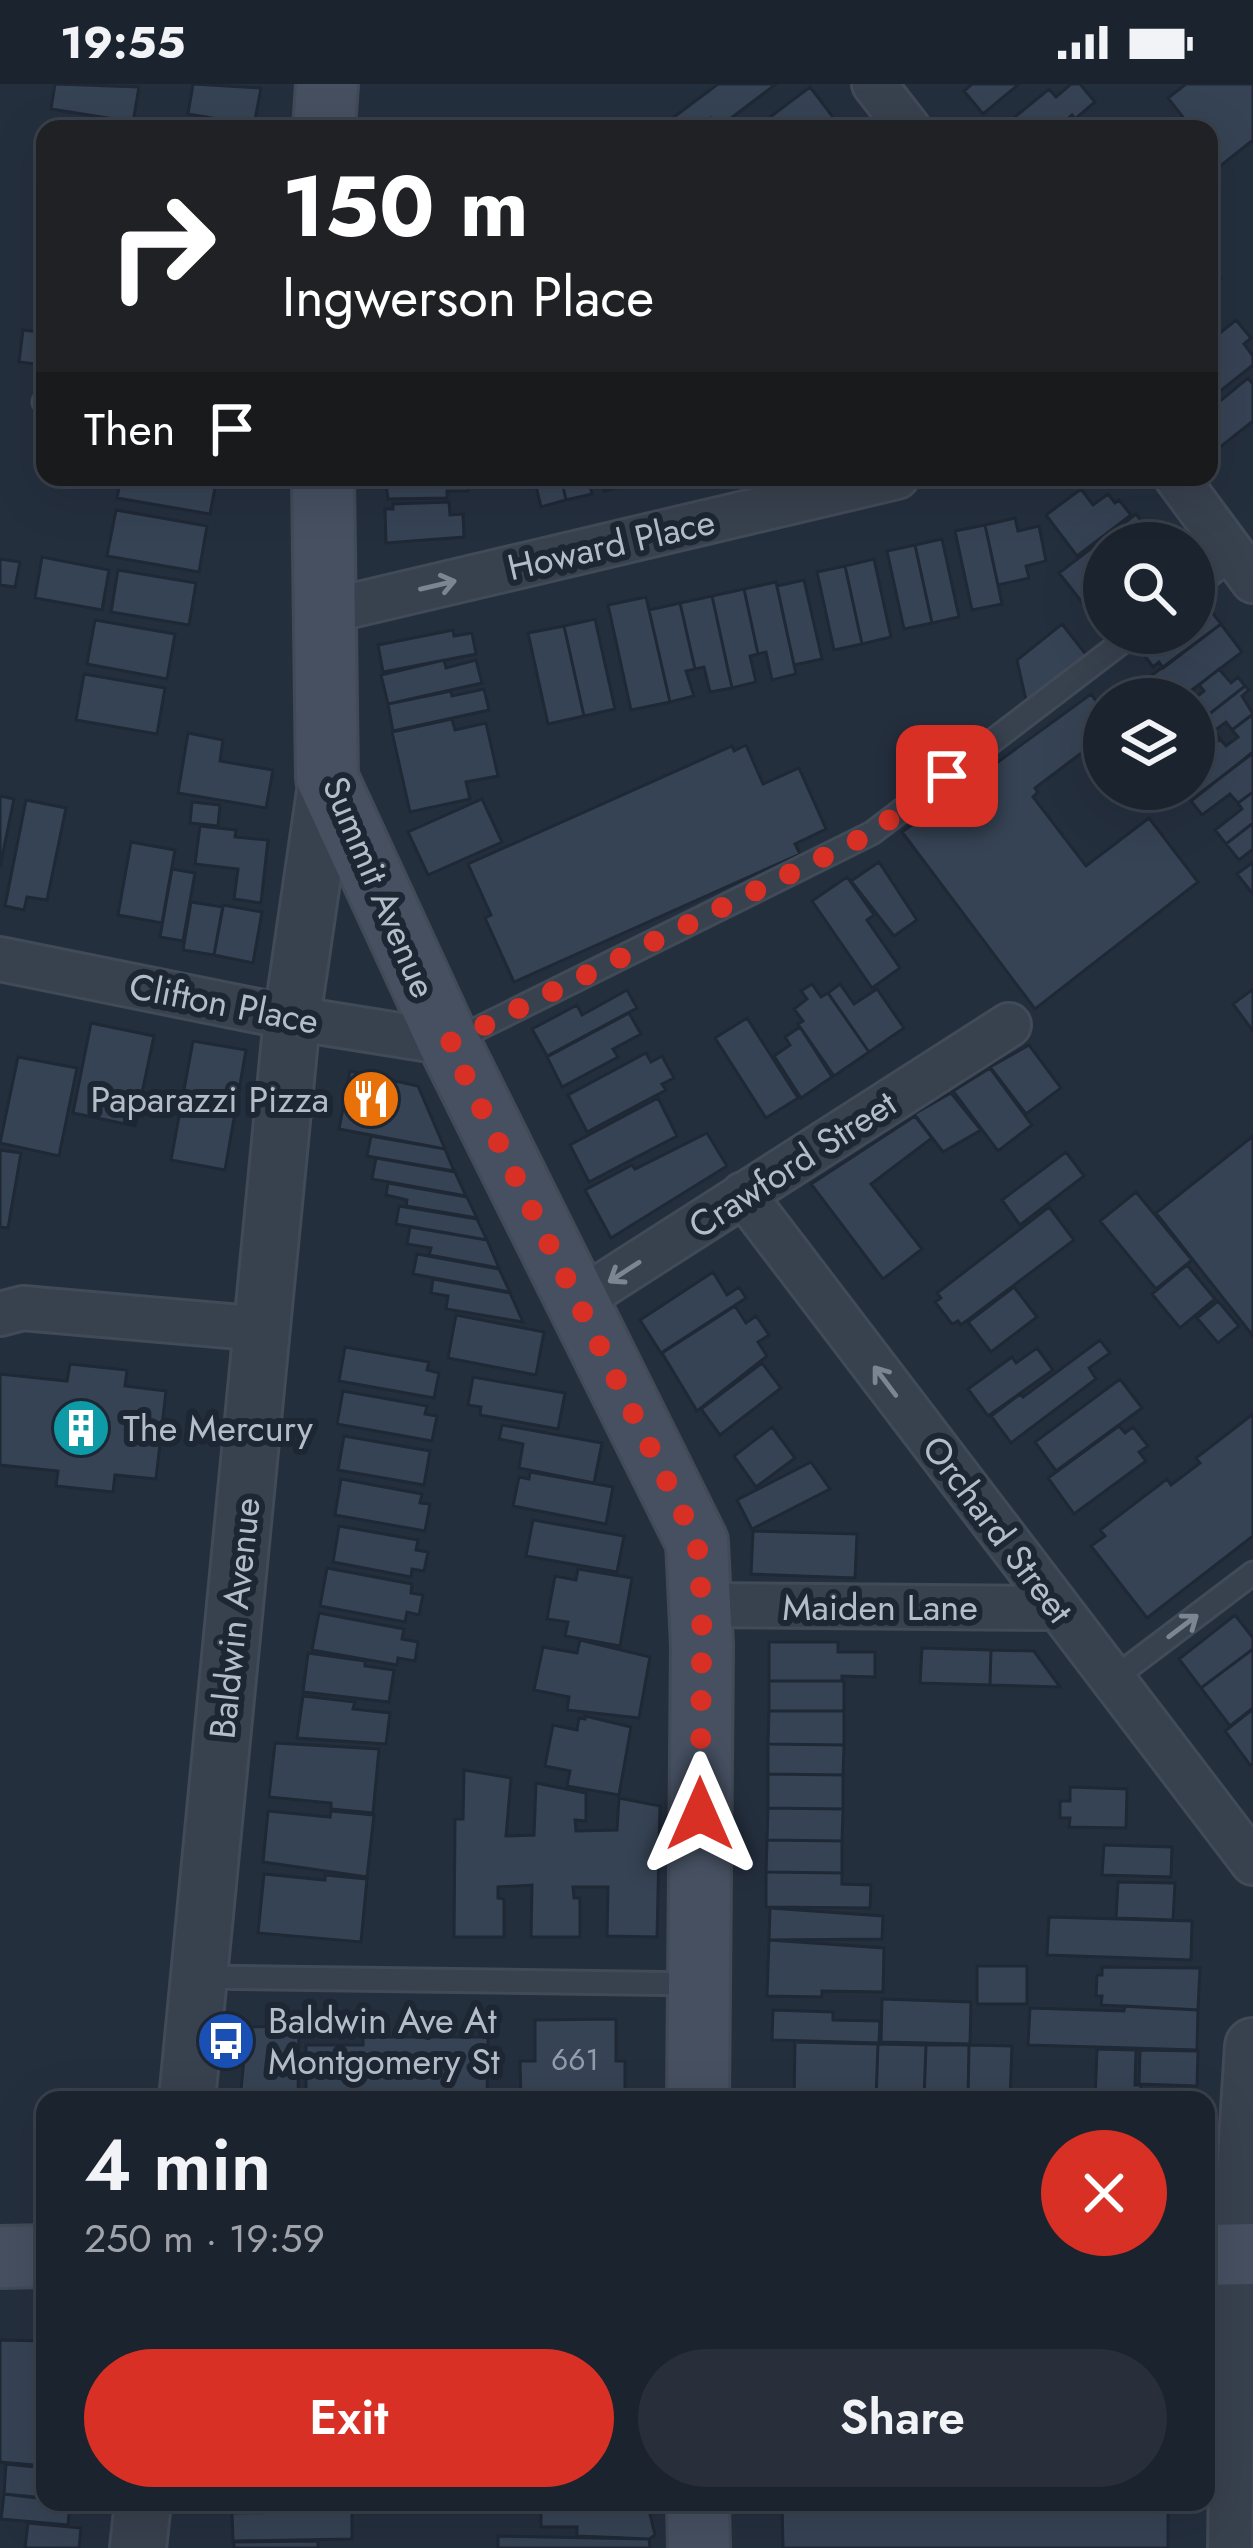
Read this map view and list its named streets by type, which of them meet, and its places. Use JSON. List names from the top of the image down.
{
  "streets": {
    "main road": ["Summit Avenue"],
    "street": [
      "Howard Place",
      "Clifton Place",
      "Crawford Street",
      "Orchard Street",
      "Maiden Lane",
      "Baldwin Avenue"
    ]
  },
  "crossings": [
    ["Howard Place", "Summit Avenue"],
    ["Summit Avenue", "Clifton Place"],
    ["Summit Avenue", "Crawford Street"],
    ["Summit Avenue", "Maiden Lane"],
    ["Summit Avenue", "Baldwin Avenue"],
    ["Clifton Place", "Baldwin Avenue"],
    ["Crawford Street", "Orchard Street"],
    ["Orchard Street", "Maiden Lane"]
  ],
  "one_way": ["Howard Place", "Crawford Street", "Orchard Street"],
  "places": {
    "restaurant": ["Paparazzi Pizza"],
    "building": ["The Mercury"],
    "bus stop": ["Baldwin Ave At Montgomery St"]
  },
  "house_numbers": ["661"],
  "page": {
    "status": "19:55",
    "turn": ["150 m", "Ingwerson Place"],
    "then": "Then",
    "heading": ["4 min", "250 m · 19:59"],
    "buttons": ["Exit", "Share"]
  }
}
